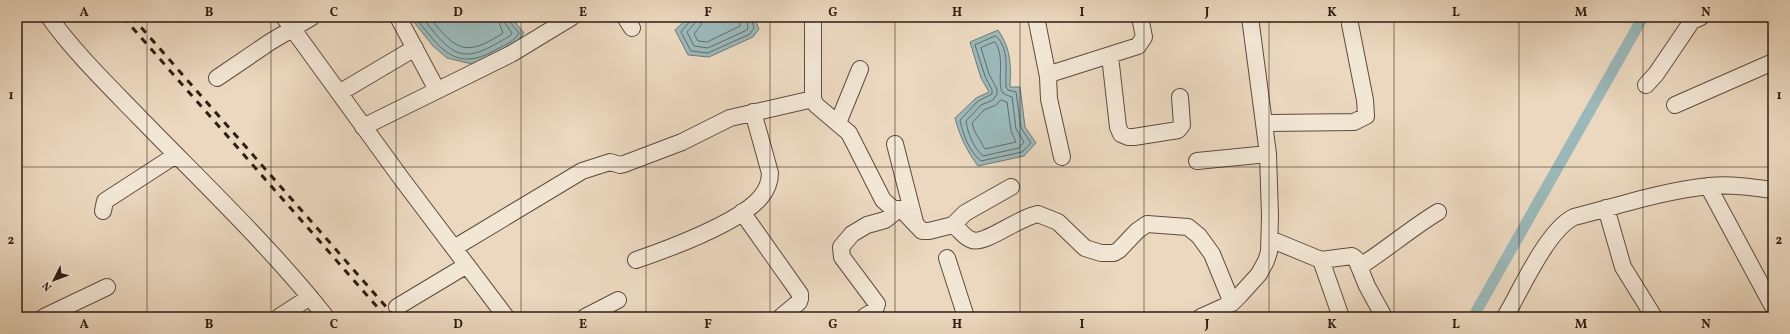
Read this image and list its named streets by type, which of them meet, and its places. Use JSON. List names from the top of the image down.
{
  "north": "bottom left",
  "grid": {
    "columns": [
      "A",
      "B",
      "C",
      "D",
      "E",
      "F",
      "G",
      "H",
      "I",
      "J",
      "K",
      "L",
      "M",
      "N"
    ],
    "rows": ["1", "2"]
  }
}
